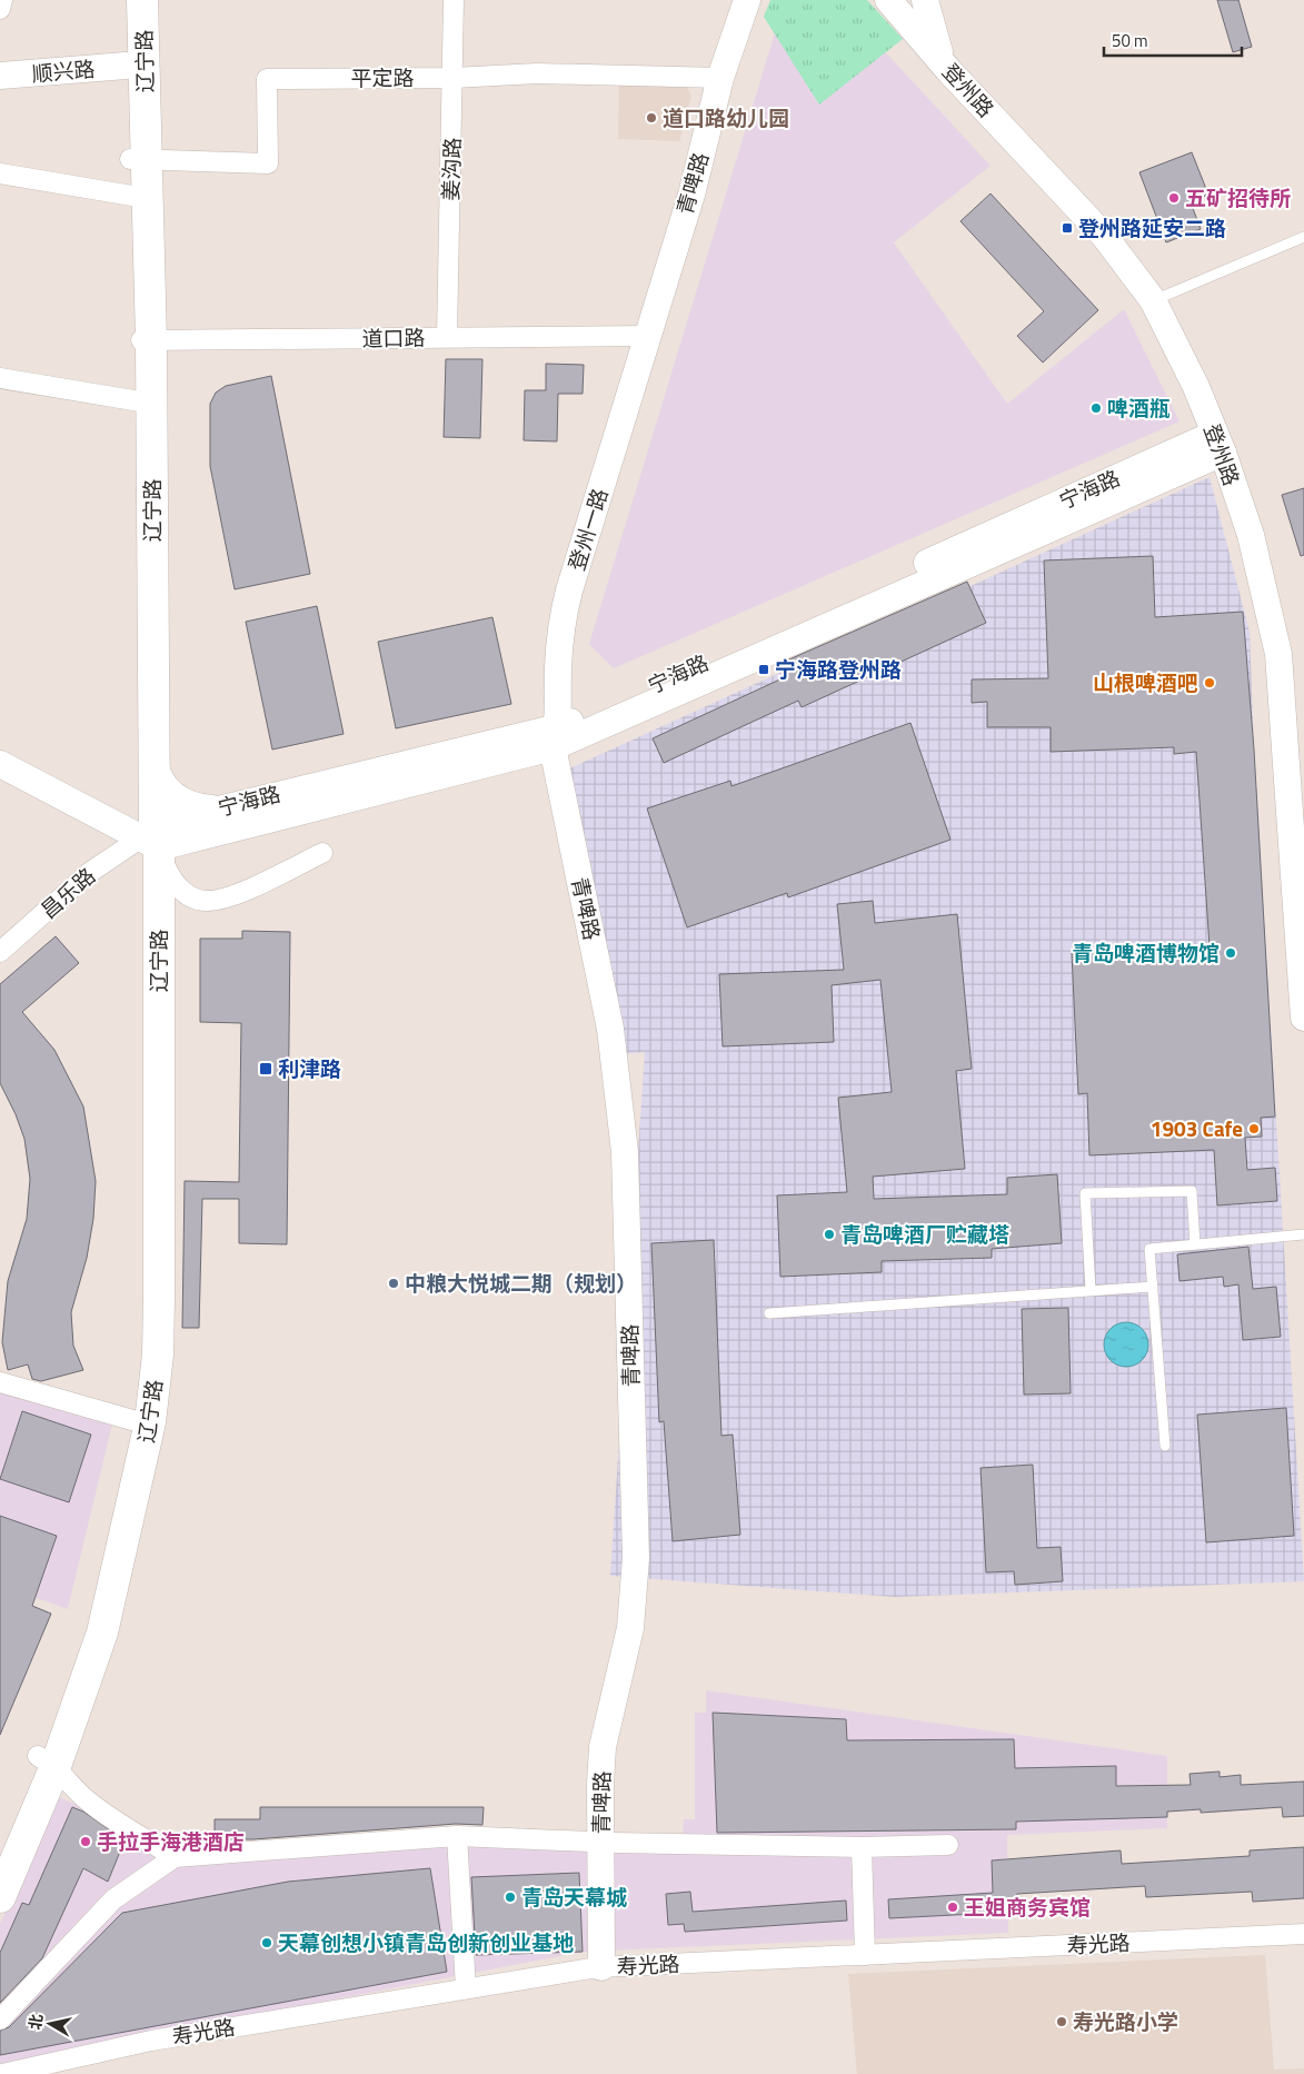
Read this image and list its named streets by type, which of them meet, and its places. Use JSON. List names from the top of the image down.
{
  "streets": {
    "main road": ["辽宁路"],
    "street": [
      "顺兴路",
      "平定路",
      "登州路",
      "姜沟路",
      "青啤路",
      "道口路",
      "宁海路",
      "登州一路",
      "昌乐路",
      "寿光路"
    ]
  },
  "crossings": [
    ["辽宁路", "顺兴路"],
    ["辽宁路", "平定路"],
    ["辽宁路", "道口路"],
    ["辽宁路", "宁海路"],
    ["辽宁路", "昌乐路"],
    ["平定路", "姜沟路"],
    ["平定路", "青啤路"],
    ["登州路", "宁海路"],
    ["姜沟路", "道口路"],
    ["青啤路", "道口路"],
    ["青啤路", "宁海路"],
    ["青啤路", "登州一路"],
    ["青啤路", "寿光路"],
    ["道口路", "登州一路"],
    ["宁海路", "登州一路"],
    ["宁海路", "昌乐路"]
  ],
  "places": {
    "other": [
      "道口路幼儿园",
      "五矿招待所",
      "啤酒瓶",
      "山根啤酒吧",
      "青岛啤酒博物馆",
      "1903 Cafe",
      "青岛啤酒厂贮藏塔",
      "中粮大悦城二期（规划）",
      "手拉手海港酒店",
      "青岛天幕城",
      "王姐商务宾馆",
      "天幕创想小镇青岛创新创业基地",
      "寿光路小学"
    ],
    "transit": ["登州路延安二路", "宁海路登州路", "利津路"]
  },
  "scale_bar": "50 m",
  "north": "left"
}
